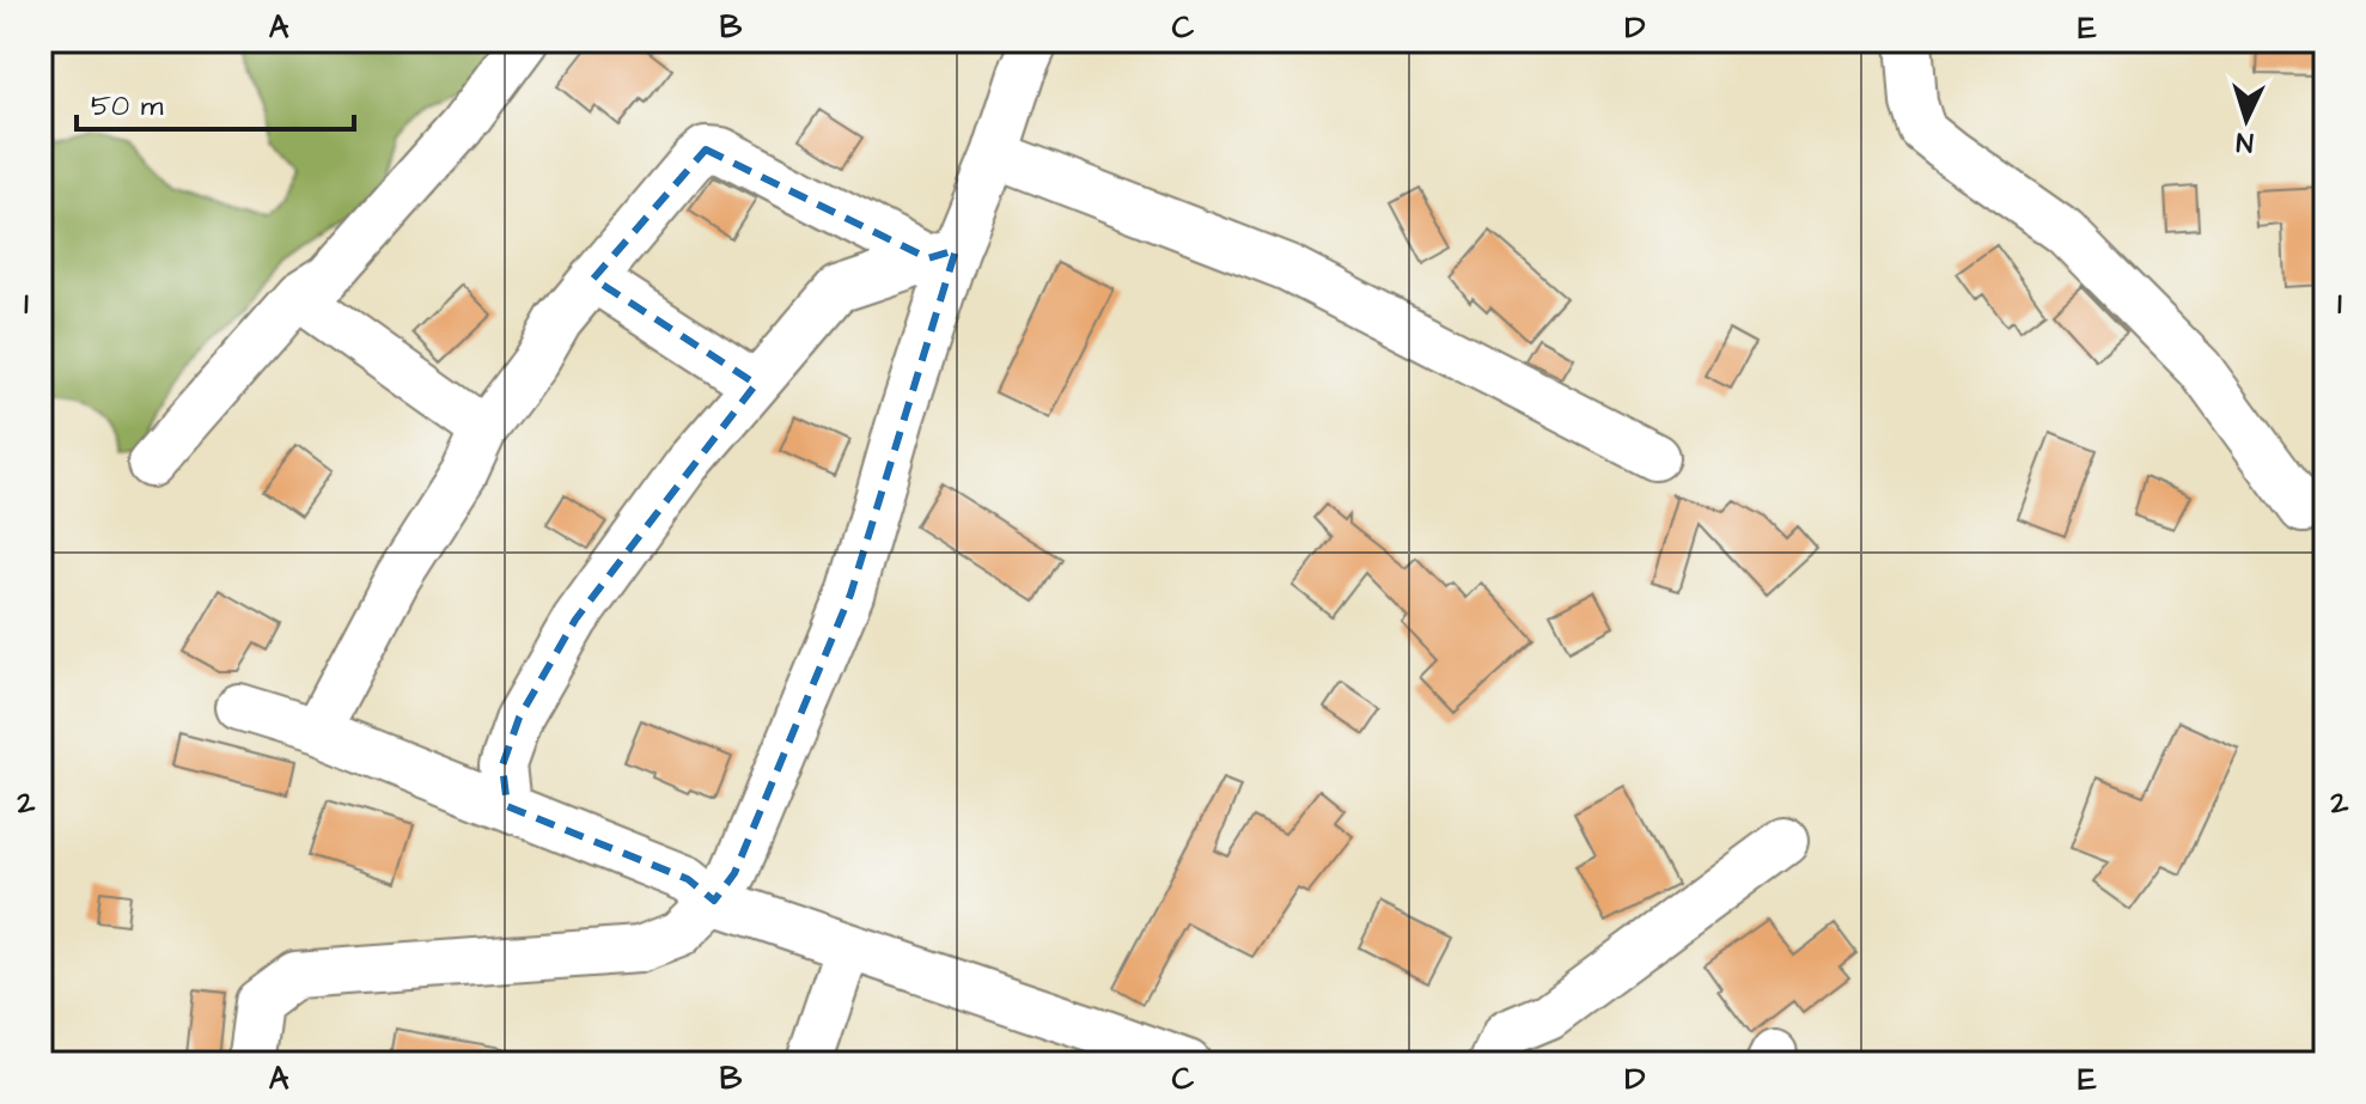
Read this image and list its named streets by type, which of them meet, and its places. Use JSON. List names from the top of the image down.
{
  "scale_bar": "50 m",
  "north": "bottom",
  "grid": {
    "columns": [
      "A",
      "B",
      "C",
      "D",
      "E"
    ],
    "rows": ["1", "2"]
  }
}
